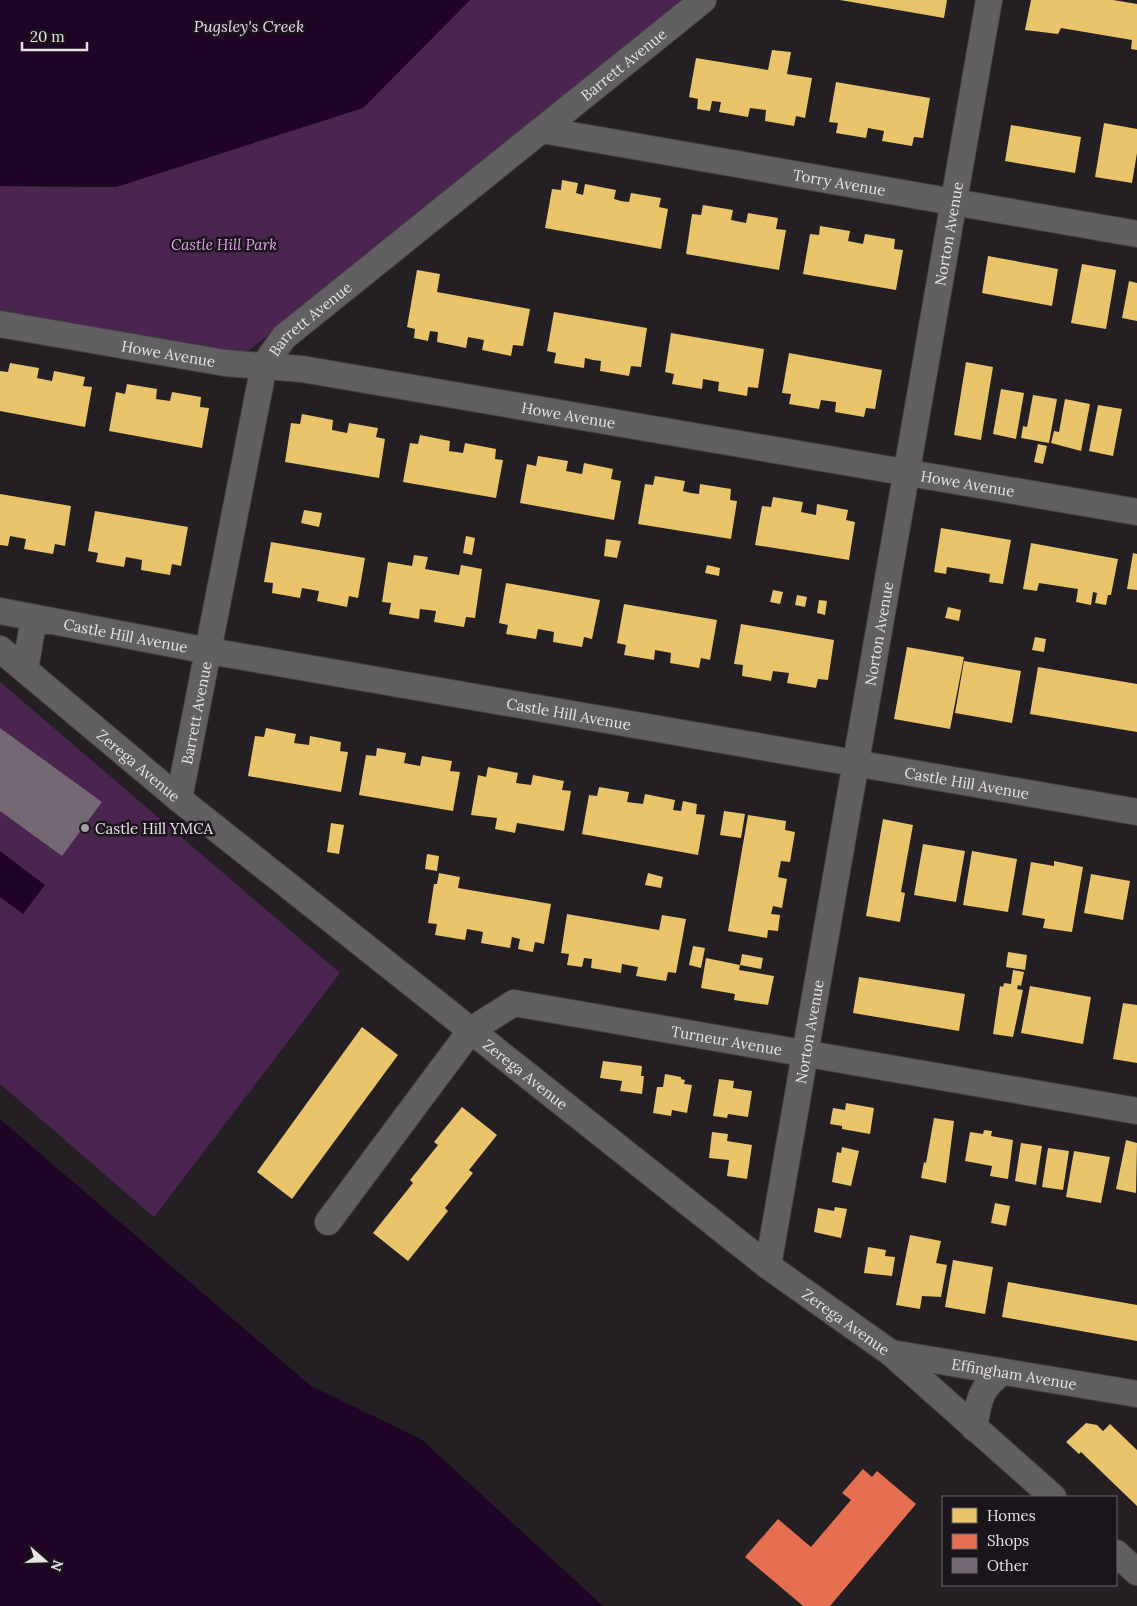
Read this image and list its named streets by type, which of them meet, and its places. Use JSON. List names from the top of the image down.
{
  "streets": {
    "street": [
      "Barrett Avenue",
      "Torry Avenue",
      "Norton Avenue",
      "Howe Avenue",
      "Castle Hill Avenue",
      "Zerega Avenue",
      "Turneur Avenue",
      "Effingham Avenue"
    ]
  },
  "crossings": [
    ["Barrett Avenue", "Torry Avenue"],
    ["Barrett Avenue", "Howe Avenue"],
    ["Barrett Avenue", "Castle Hill Avenue"],
    ["Barrett Avenue", "Zerega Avenue"],
    ["Torry Avenue", "Norton Avenue"],
    ["Norton Avenue", "Howe Avenue"],
    ["Norton Avenue", "Castle Hill Avenue"],
    ["Norton Avenue", "Zerega Avenue"],
    ["Norton Avenue", "Turneur Avenue"],
    ["Zerega Avenue", "Turneur Avenue"],
    ["Zerega Avenue", "Effingham Avenue"]
  ],
  "water": ["Pugsley's Creek"],
  "parks": ["Castle Hill Park"],
  "places": ["Castle Hill YMCA"],
  "legend": ["Homes", "Shops", "Other"],
  "scale_bar": "20 m",
  "north": "right"
}
